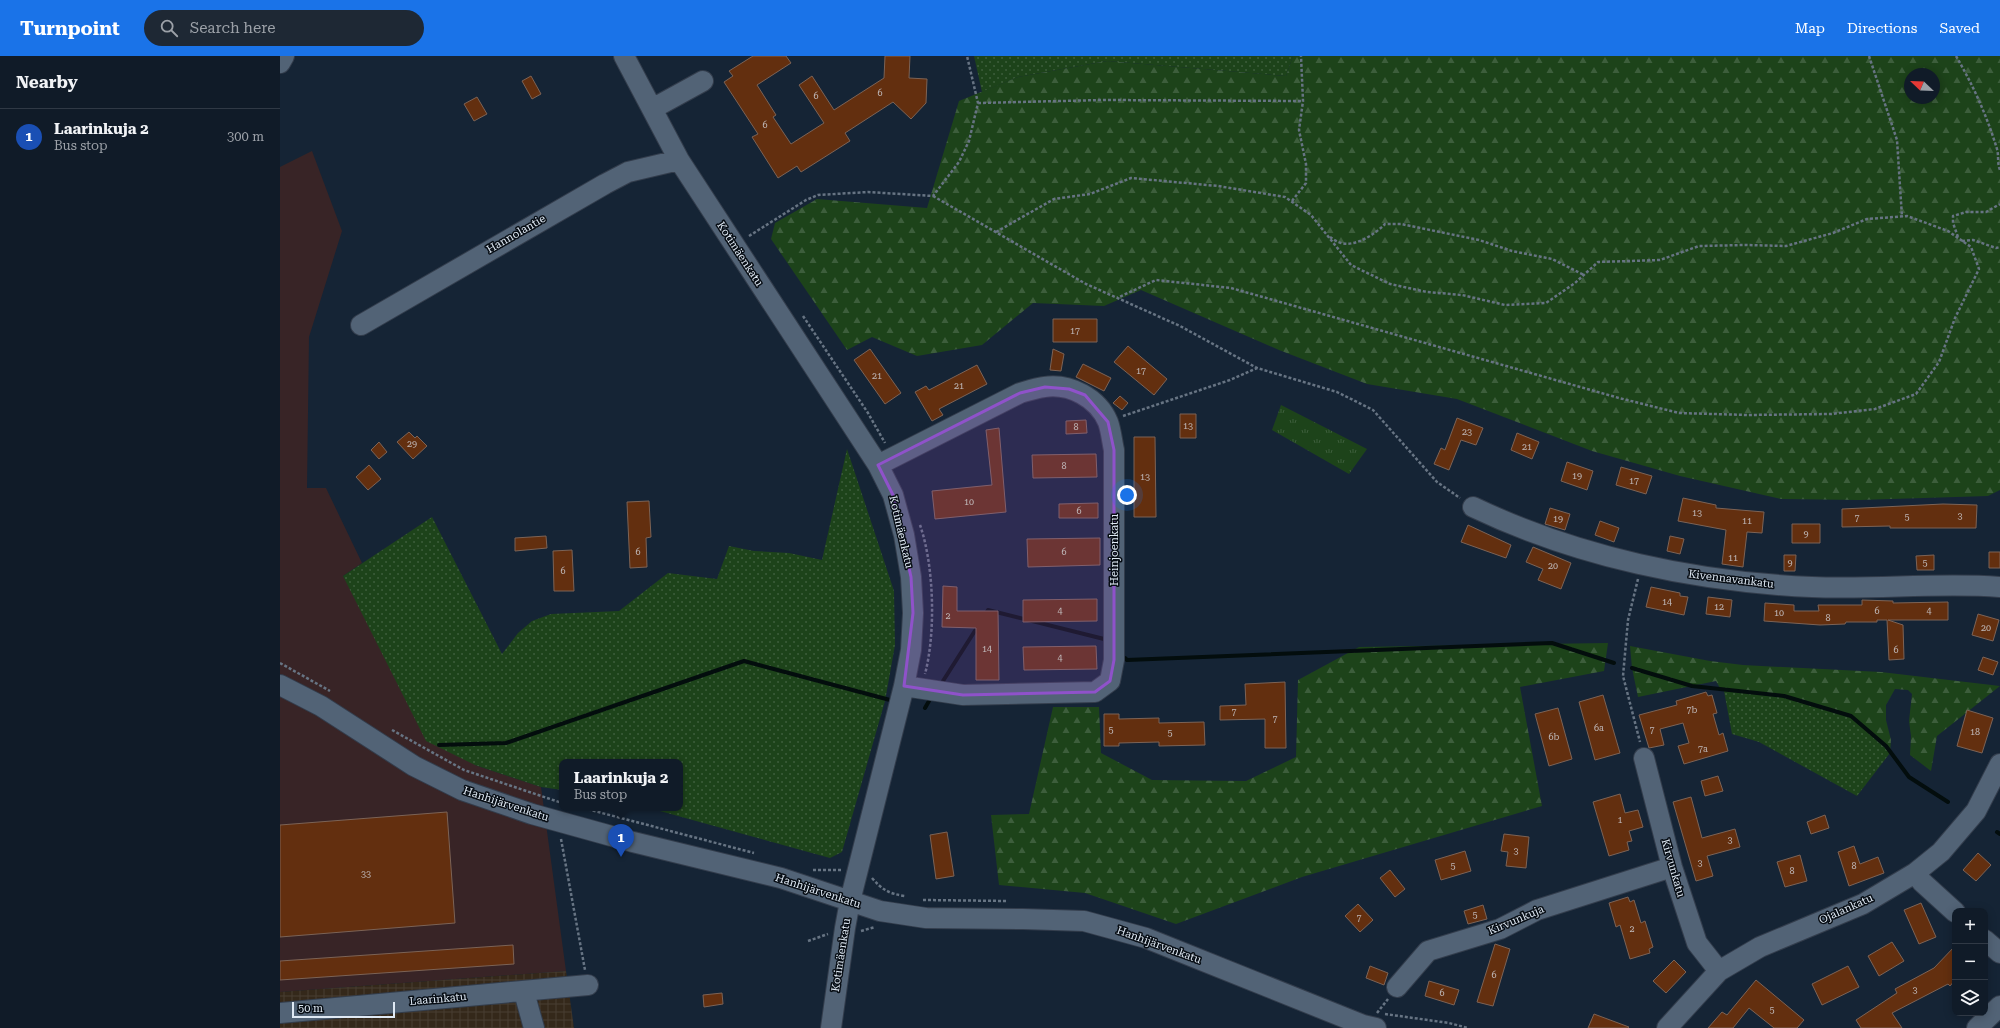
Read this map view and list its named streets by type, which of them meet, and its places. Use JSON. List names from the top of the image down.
{
  "streets": {
    "street": [
      "Hannolantie",
      "Kotimäenkatu",
      "Heinjoenkatu",
      "Kivennavankatu",
      "Hanhijärvenkatu",
      "Kirvunkatu",
      "Ojalankatu",
      "Kirvunkuja",
      "Laarinkatu"
    ]
  },
  "crossings": [
    ["Hannolantie", "Kotimäenkatu"],
    ["Kotimäenkatu", "Heinjoenkatu"],
    ["Kotimäenkatu", "Hanhijärvenkatu"],
    ["Kirvunkatu", "Ojalankatu"],
    ["Kirvunkatu", "Kirvunkuja"]
  ],
  "house_numbers": [
    "6",
    "6",
    "6",
    "17",
    "17",
    "21",
    "21",
    "13",
    "8",
    "23",
    "29",
    "21",
    "8",
    "19",
    "13",
    "17",
    "10",
    "6",
    "13",
    "3",
    "5",
    "7",
    "19",
    "11",
    "9",
    "6",
    "6",
    "11",
    "9",
    "5",
    "20",
    "6",
    "14",
    "12",
    "4",
    "6",
    "4",
    "10",
    "2",
    "8",
    "20",
    "14",
    "6",
    "4",
    "7b",
    "7",
    "7",
    "6a",
    "5",
    "7",
    "18",
    "5",
    "6b",
    "7a",
    "1",
    "3",
    "3",
    "3",
    "5",
    "8",
    "8",
    "33",
    "5",
    "7",
    "2",
    "6",
    "3",
    "6",
    "5"
  ],
  "scale_bar": "50 m",
  "north": "top left",
  "page": {
    "header": "Turnpoint",
    "search": "Search here",
    "nav": ["Map", "Directions", "Saved"],
    "heading": "Nearby",
    "list": [
      {
        "mark": "1",
        "name": "Laarinkuja 2",
        "note": "Bus stop",
        "value": "300 m"
      }
    ],
    "popup": ["Laarinkuja 2", "Bus stop"],
    "pins": "1",
    "map_buttons": ["+", "−"],
    "scale": "50 m"
  }
}
